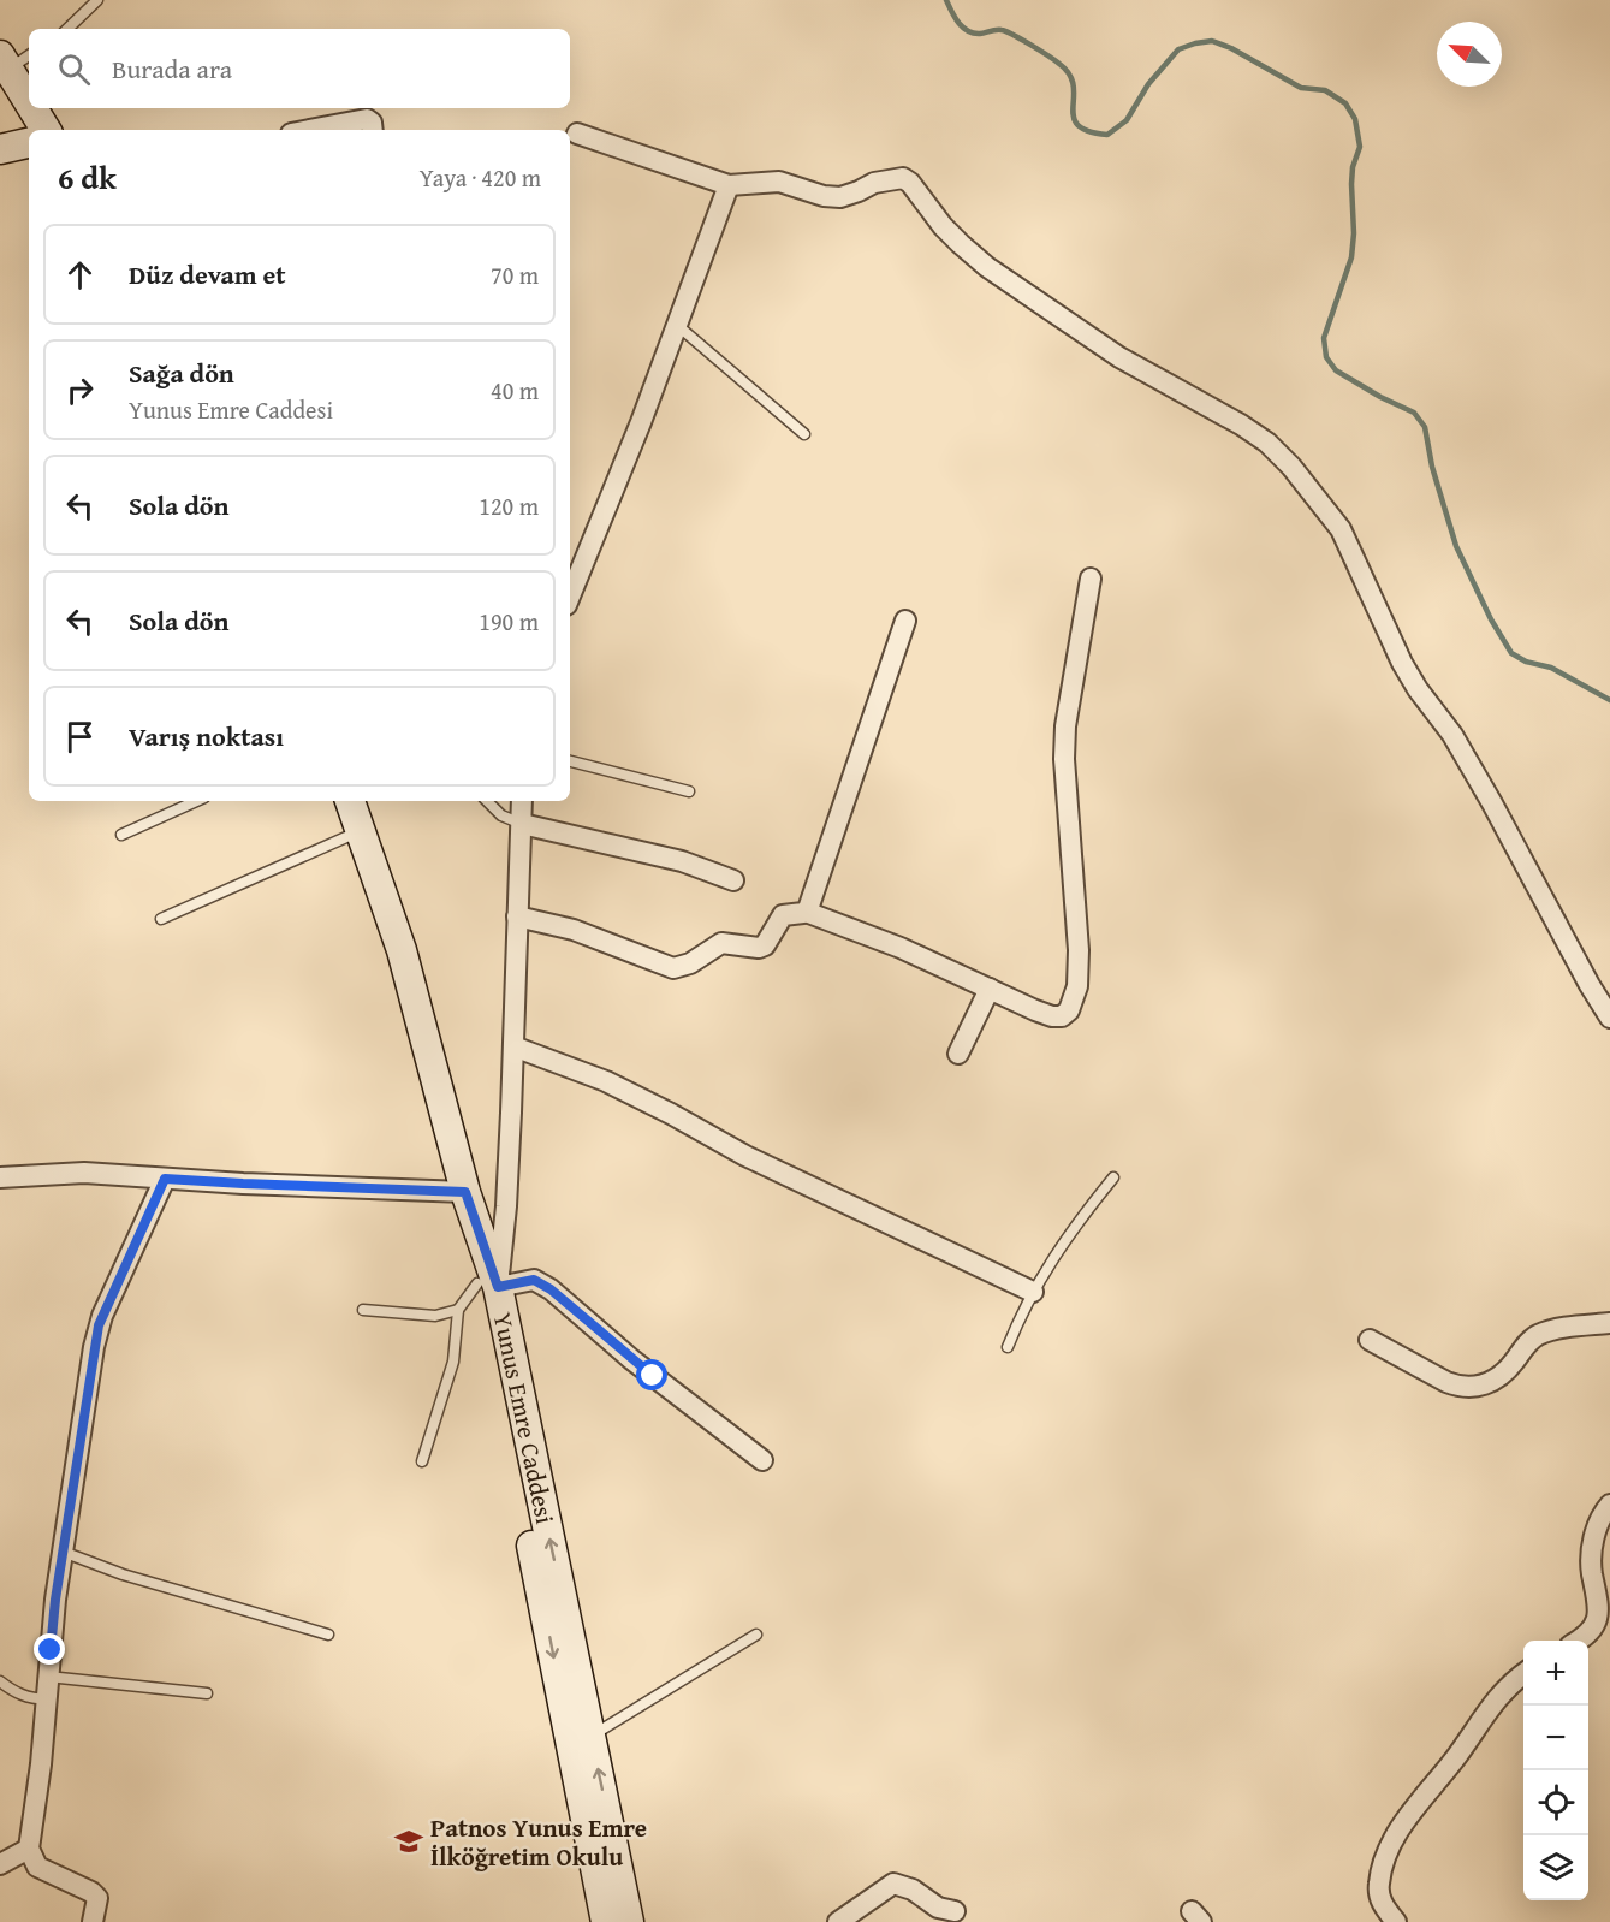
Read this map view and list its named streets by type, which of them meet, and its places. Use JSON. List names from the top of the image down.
{
  "streets": {
    "street": ["Yunus Emre Caddesi"]
  },
  "places": {
    "school or university": ["Patnos Yunus Emre İlköğretim Okulu"]
  },
  "north": "top left",
  "page": {
    "search": "Burada ara",
    "heading": ["6 dk", "Yaya · 420 m"],
    "list": [
      ["Düz devam et", "70 m"],
      ["Sağa dön", "Yunus Emre Caddesi", "40 m"],
      ["Sola dön", "120 m"],
      ["Sola dön", "190 m"],
      "Varış noktası"
    ],
    "map_buttons": ["+", "−"]
  }
}
